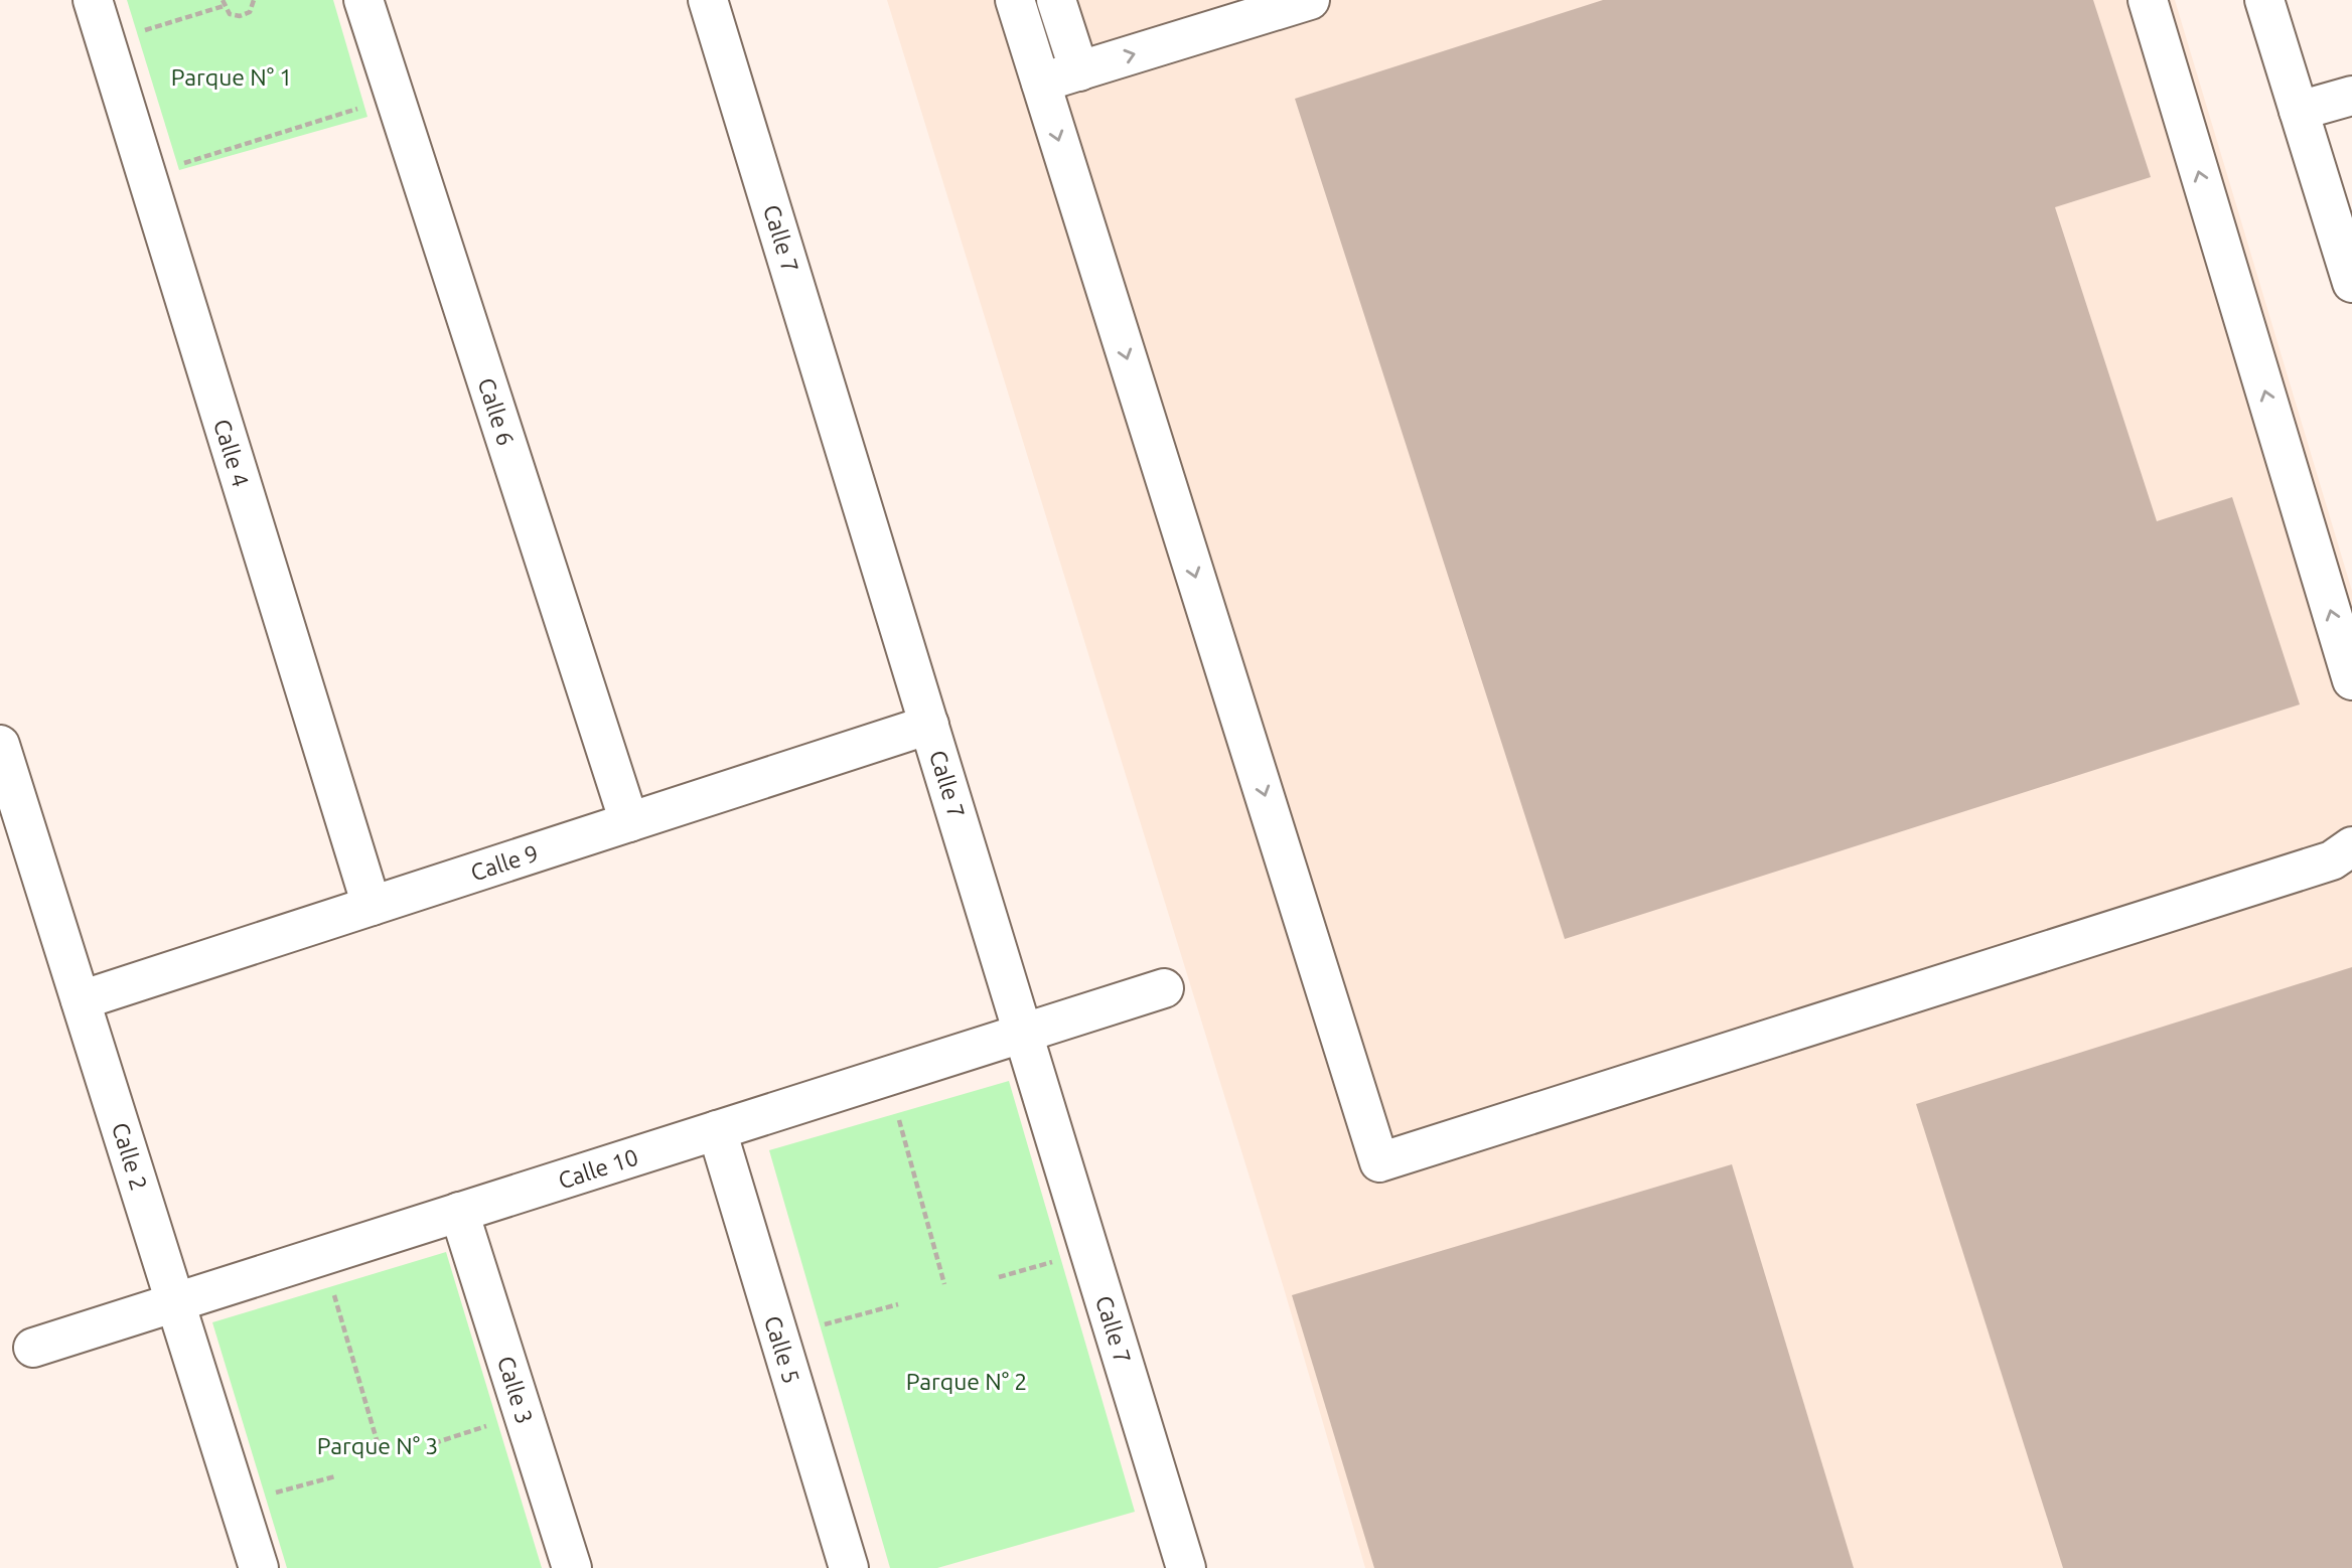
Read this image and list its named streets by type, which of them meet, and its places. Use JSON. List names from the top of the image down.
{
  "streets": {
    "street": [
      "Calle 7",
      "Calle 6",
      "Calle 4",
      "Calle 9",
      "Calle 2",
      "Calle 10",
      "Calle 5",
      "Calle 3"
    ]
  },
  "crossings": [
    ["Calle 7", "Calle 9"],
    ["Calle 7", "Calle 10"],
    ["Calle 6", "Calle 9"],
    ["Calle 4", "Calle 9"],
    ["Calle 9", "Calle 2"],
    ["Calle 2", "Calle 10"],
    ["Calle 10", "Calle 5"],
    ["Calle 10", "Calle 3"]
  ],
  "parks": ["Parque N° 1", "Parque N° 2", "Parque N° 3"]
}
